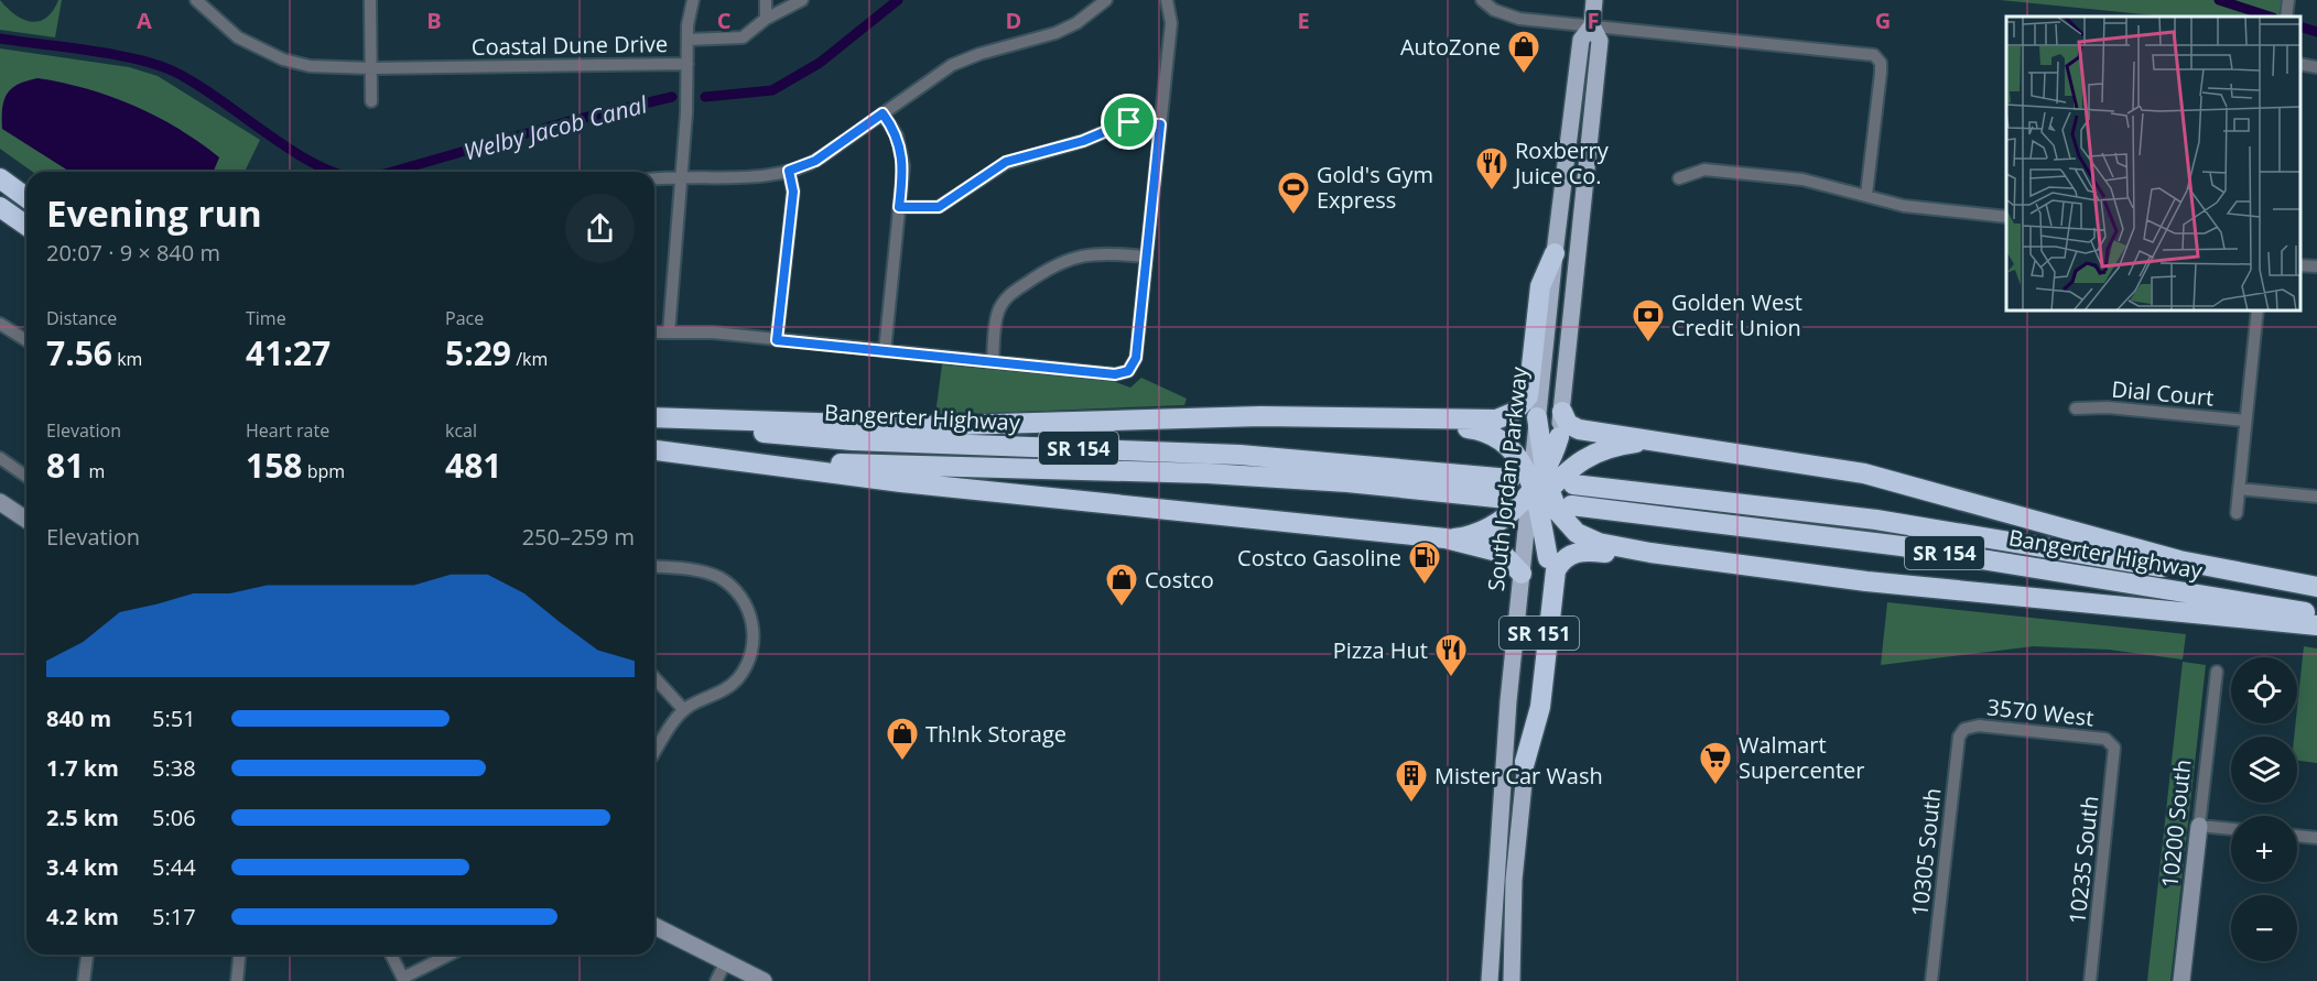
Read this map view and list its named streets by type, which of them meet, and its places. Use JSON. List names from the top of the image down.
{
  "streets": {
    "highway": ["Bangerter Highway", "SR 154"],
    "main road": ["South Jordan Parkway", "SR 151"],
    "street": [
      "Coastal Dune Drive",
      "Dial Court",
      "3570 West",
      "10200 South",
      "10305 South",
      "10235 South"
    ]
  },
  "crossings": [
    ["Bangerter Highway", "South Jordan Parkway"],
    ["3570 West", "10305 South"],
    ["3570 West", "10235 South"]
  ],
  "water": ["Welby Jacob Canal"],
  "places": {
    "shop": ["AutoZone", "Costco", "Th!nk Storage"],
    "restaurant": ["Roxberry Juice Co.", "Pizza Hut"],
    "sports": ["Gold's Gym Express"],
    "bank": ["Golden West Credit Union"],
    "fuel station": ["Costco Gasoline"],
    "supermarket": ["Walmart Supercenter"],
    "building": ["Mister Car Wash"]
  },
  "page": {
    "heading": ["Evening run", "20:07 · 9 × 840 m"],
    "stats": [
      ["Distance", "7.56 km"],
      ["Time", "41:27"],
      ["Pace", "5:29 /km"],
      ["Elevation", "81 m"],
      ["Heart rate", "158 bpm"],
      ["kcal", "481"]
    ],
    "chart": ["Elevation", "250–259 m"],
    "map_buttons": ["+", "−"],
    "list": [
      {
        "name": "840 m",
        "note": "5:51"
      },
      {
        "name": "1.7 km",
        "note": "5:38"
      },
      {
        "name": "2.5 km",
        "note": "5:06"
      },
      {
        "name": "3.4 km",
        "note": "5:44"
      },
      {
        "name": "4.2 km",
        "note": "5:17"
      }
    ]
  },
  "grid": {
    "columns": [
      "A",
      "B",
      "C",
      "D",
      "E",
      "F",
      "G"
    ]
  }
}
